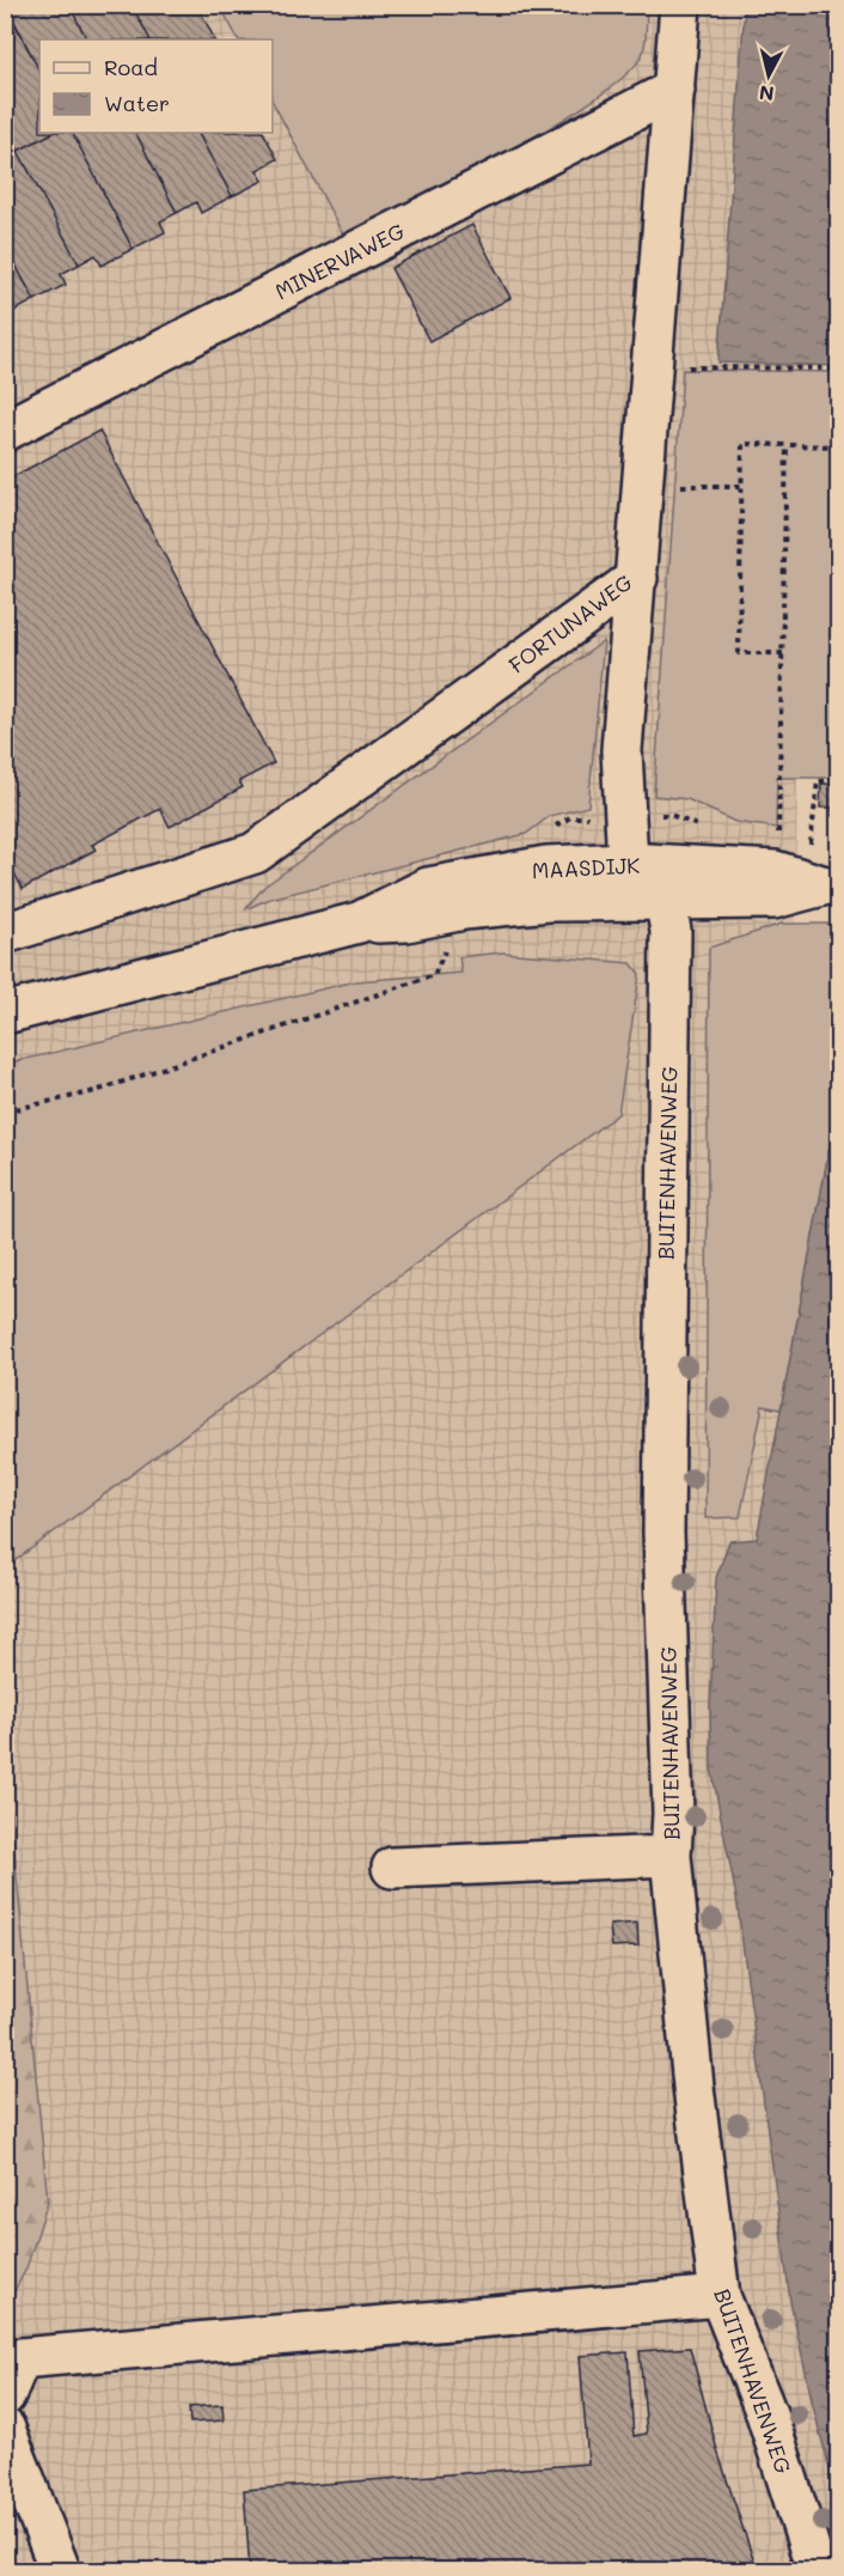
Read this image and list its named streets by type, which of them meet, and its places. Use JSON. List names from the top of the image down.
{
  "streets": {
    "street": [
      "MINERVAWEG",
      "FORTUNAWEG",
      "MAASDIJK",
      "BUITENHAVENWEG"
    ]
  },
  "crossings": [
    ["MINERVAWEG", "FORTUNAWEG"],
    ["MAASDIJK", "BUITENHAVENWEG"]
  ],
  "legend": ["Road", "Water"],
  "north": "bottom"
}
